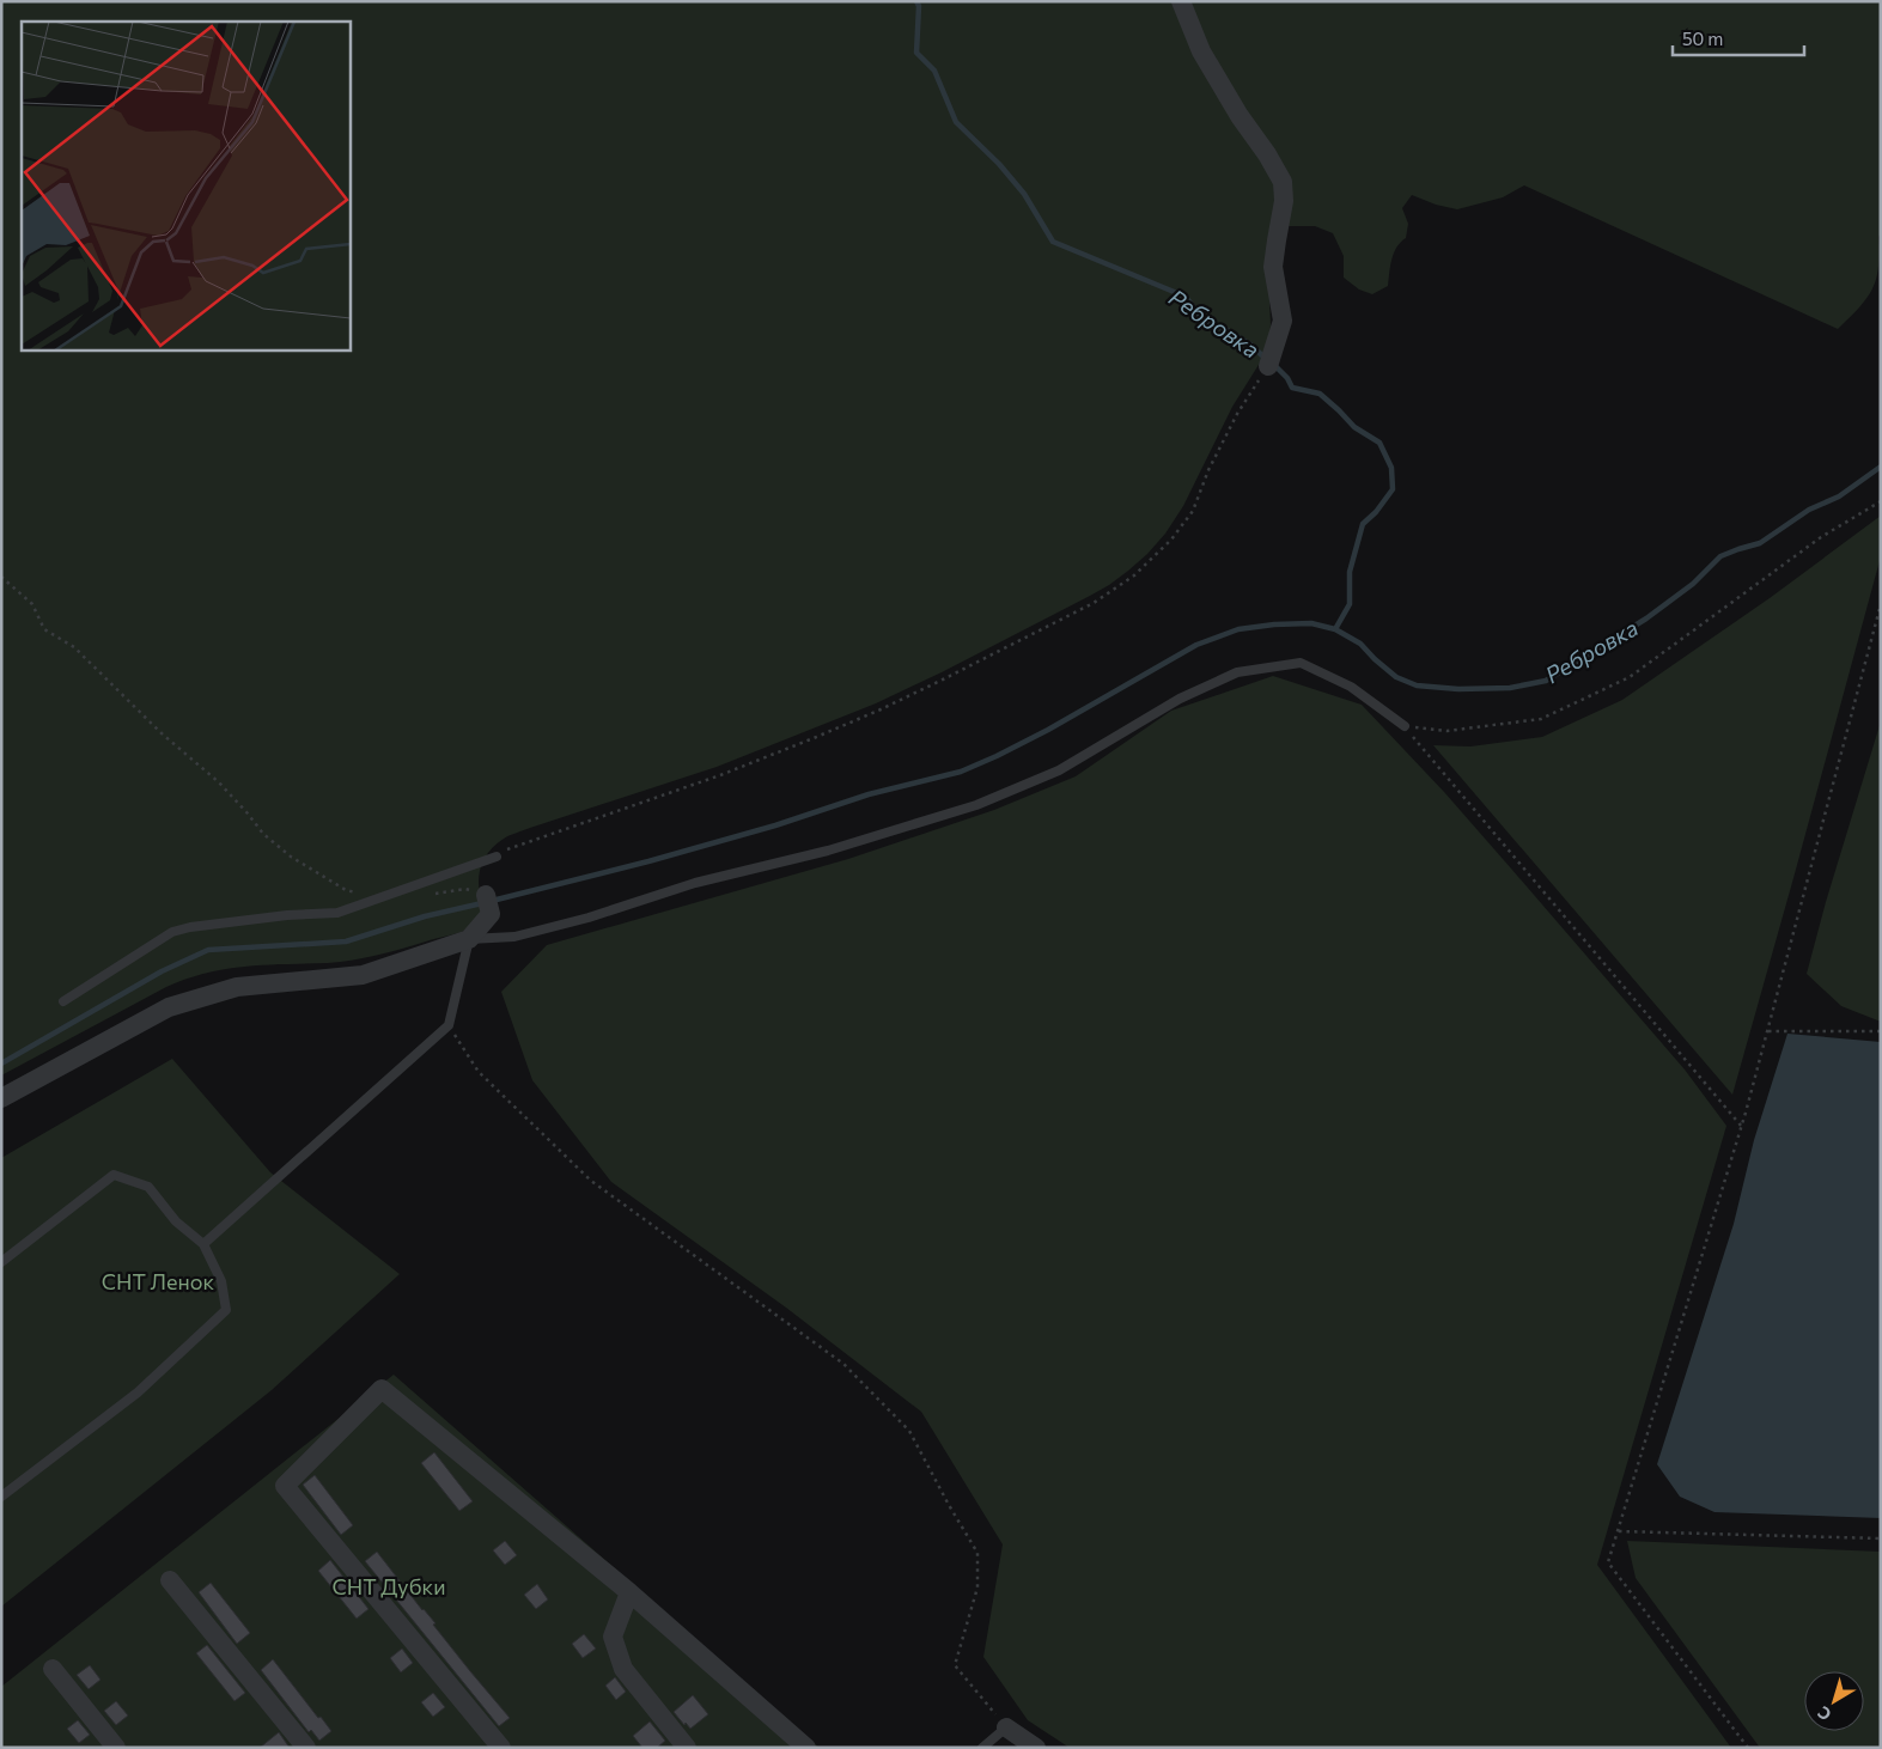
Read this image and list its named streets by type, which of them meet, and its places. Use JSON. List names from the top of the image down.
{
  "water": ["Ребровка"],
  "parks": ["СНТ Ленок", "СНТ Дубки"],
  "scale_bar": "50 m",
  "north": "bottom left"
}
